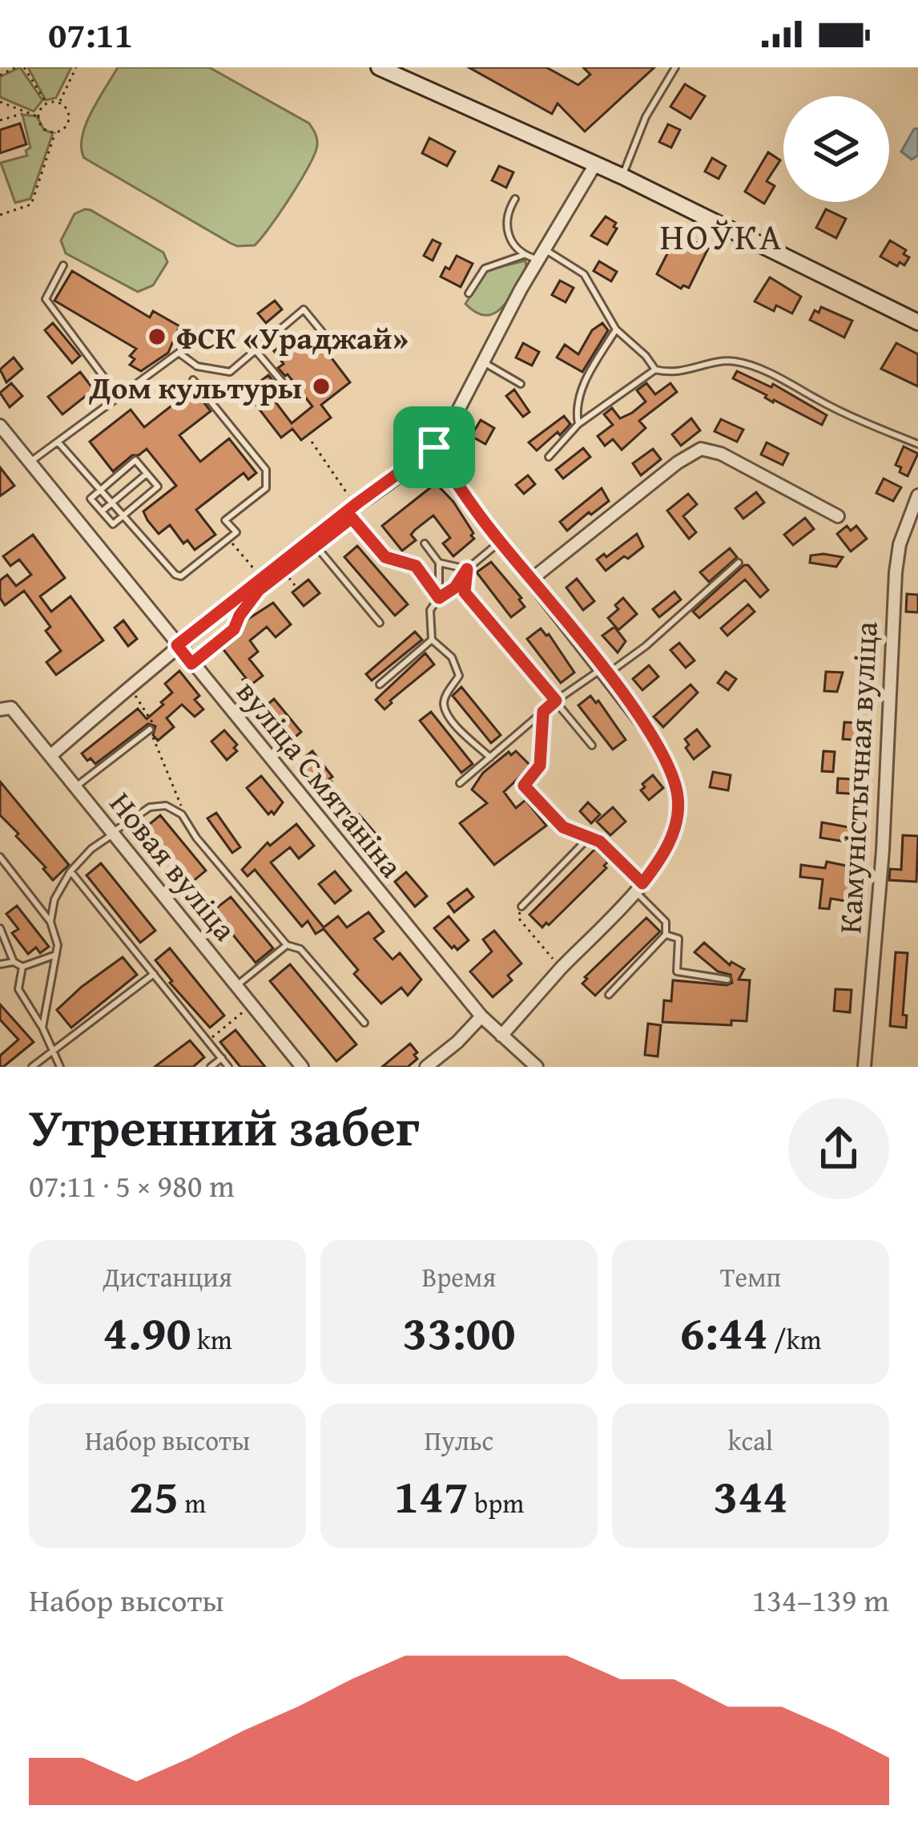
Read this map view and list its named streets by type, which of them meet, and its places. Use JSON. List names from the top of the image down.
{
  "streets": {
    "street": ["Камуністычная вуліца", "вуліца Смятаніна", "Новая вуліца"]
  },
  "districts": ["НОЎКА"],
  "places": ["ФСК «Ураджай»", "Дом культуры"],
  "page": {
    "status": "07:11",
    "heading": ["Утренний забег", "07:11 · 5 × 980 m"],
    "stats": [
      ["Дистанция", "4.90 km"],
      ["Время", "33:00"],
      ["Темп", "6:44 /km"],
      ["Набор высоты", "25 m"],
      ["Пульс", "147 bpm"],
      ["kcal", "344"]
    ],
    "chart": ["Набор высоты", "134–139 m"]
  }
}
